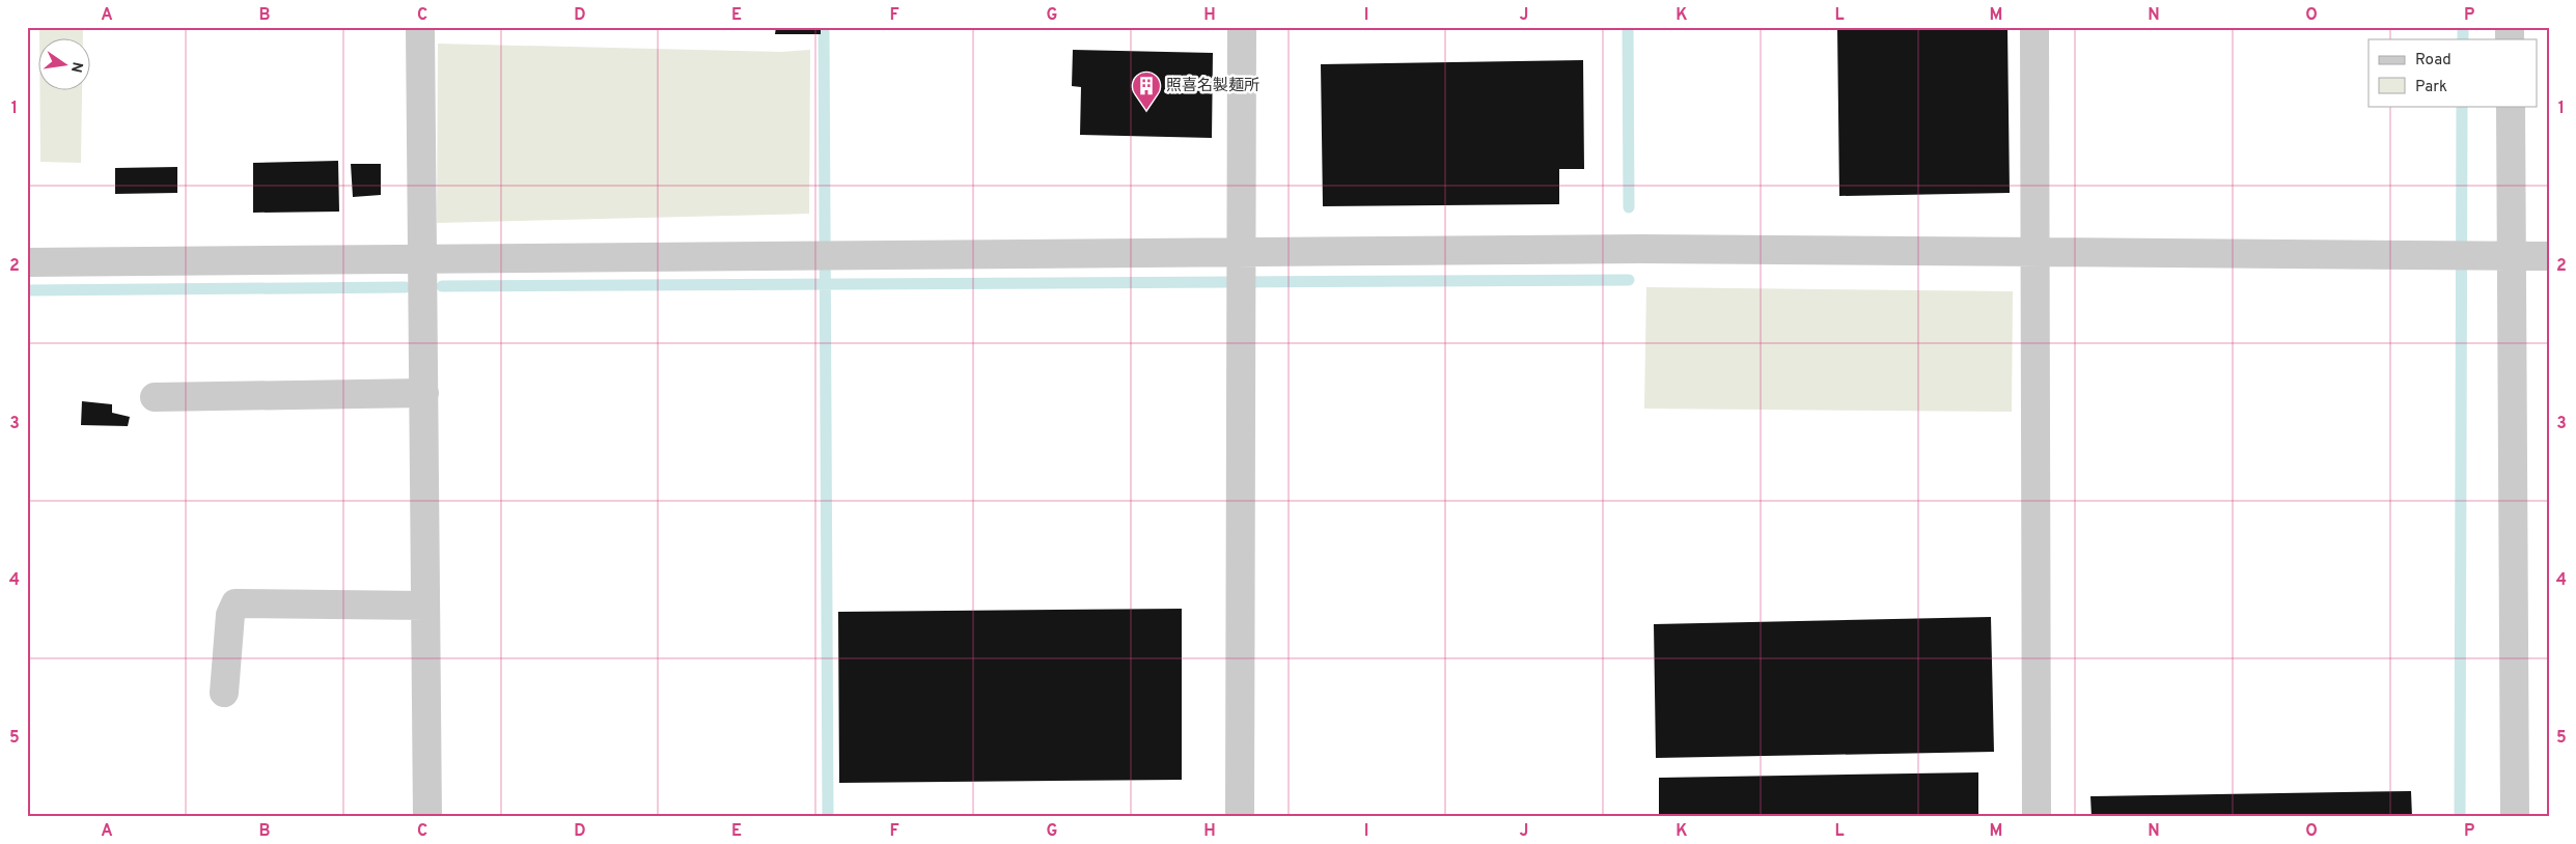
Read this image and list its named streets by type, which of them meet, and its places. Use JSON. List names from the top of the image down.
{
  "places": {
    "building": ["照喜名製麺所"]
  },
  "legend": ["Road", "Park"],
  "north": "right",
  "grid": {
    "columns": [
      "A",
      "B",
      "C",
      "D",
      "E",
      "F",
      "G",
      "H",
      "I",
      "J",
      "K",
      "L",
      "M",
      "N",
      "O",
      "P"
    ],
    "rows": [
      "1",
      "2",
      "3",
      "4",
      "5"
    ]
  }
}
